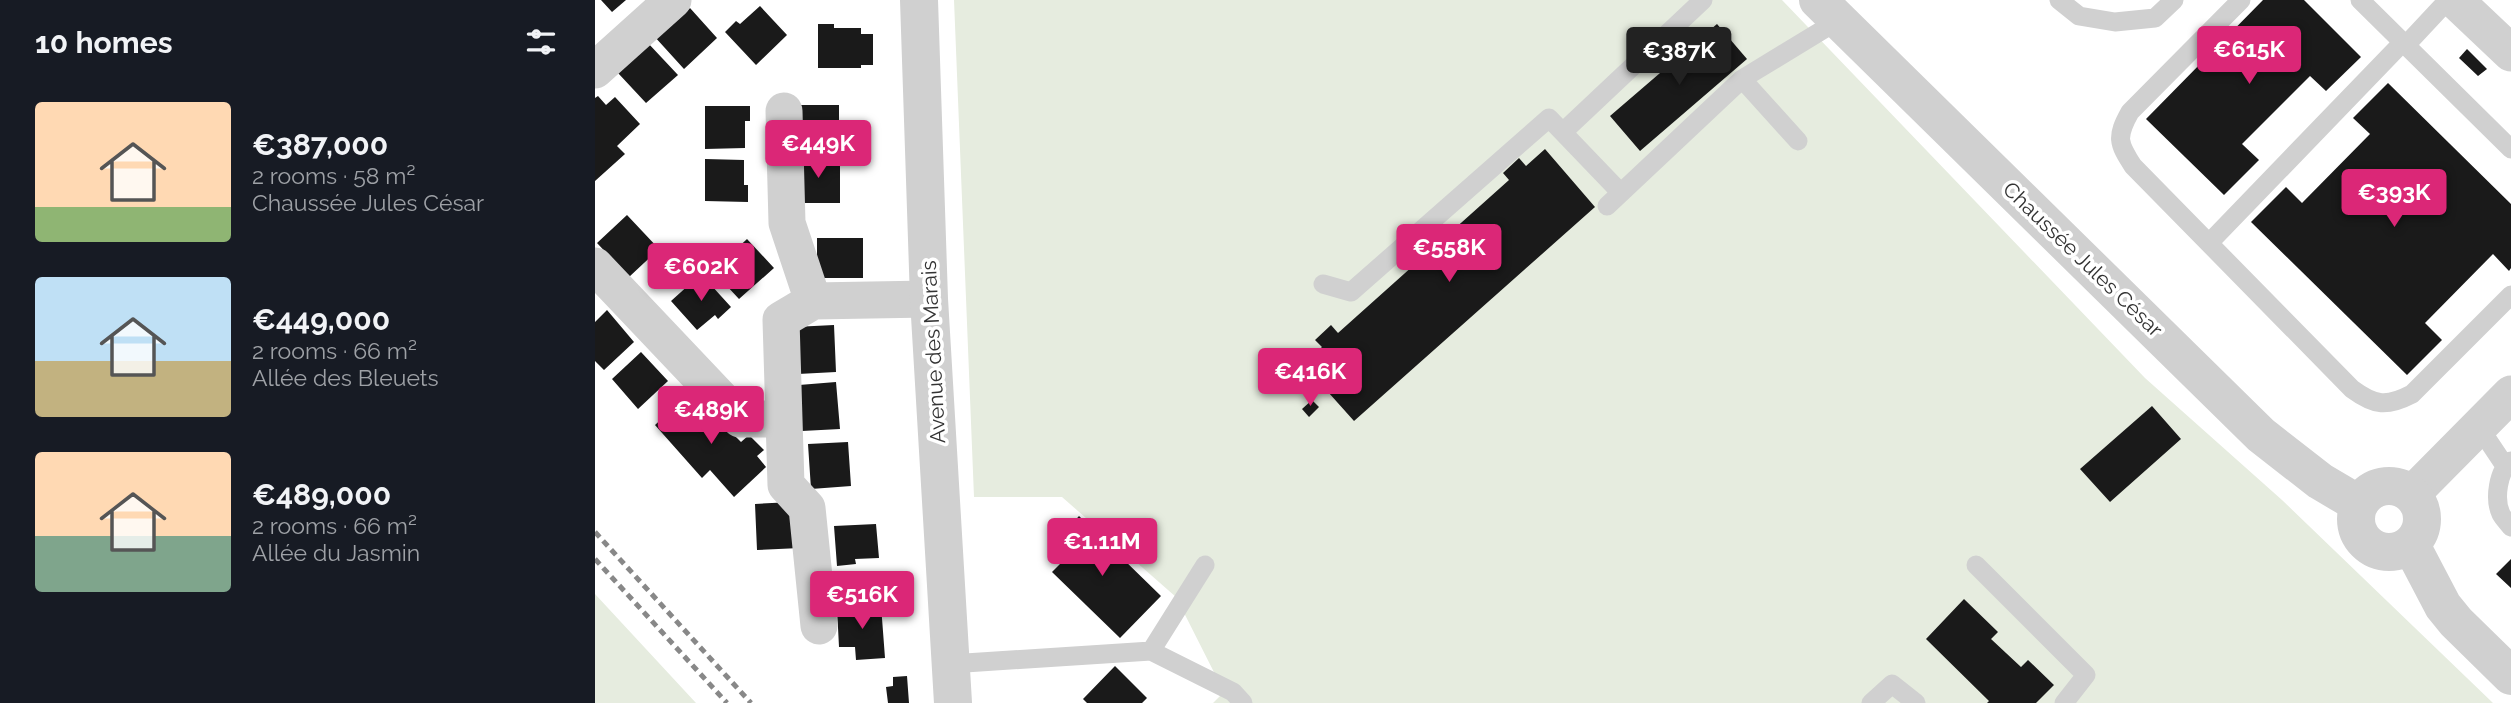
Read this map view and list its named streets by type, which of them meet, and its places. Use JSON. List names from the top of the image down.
{
  "streets": {
    "street": ["Chaussée Jules César", "Avenue des Marais"]
  },
  "page": {
    "heading": "10 homes",
    "price": [
      "€615K",
      "€387K",
      "€449K",
      "€393K",
      "€558K",
      "€602K",
      "€416K",
      "€489K",
      "€1.11M",
      "€516K"
    ],
    "list": [
      {
        "name": "€387,000",
        "note": "2 rooms · 58 m² · Chaussée Jules César"
      },
      {
        "name": "€449,000",
        "note": "2 rooms · 66 m² · Allée des Bleuets"
      },
      {
        "name": "€489,000",
        "note": "2 rooms · 66 m² · Allée du Jasmin"
      }
    ]
  }
}
